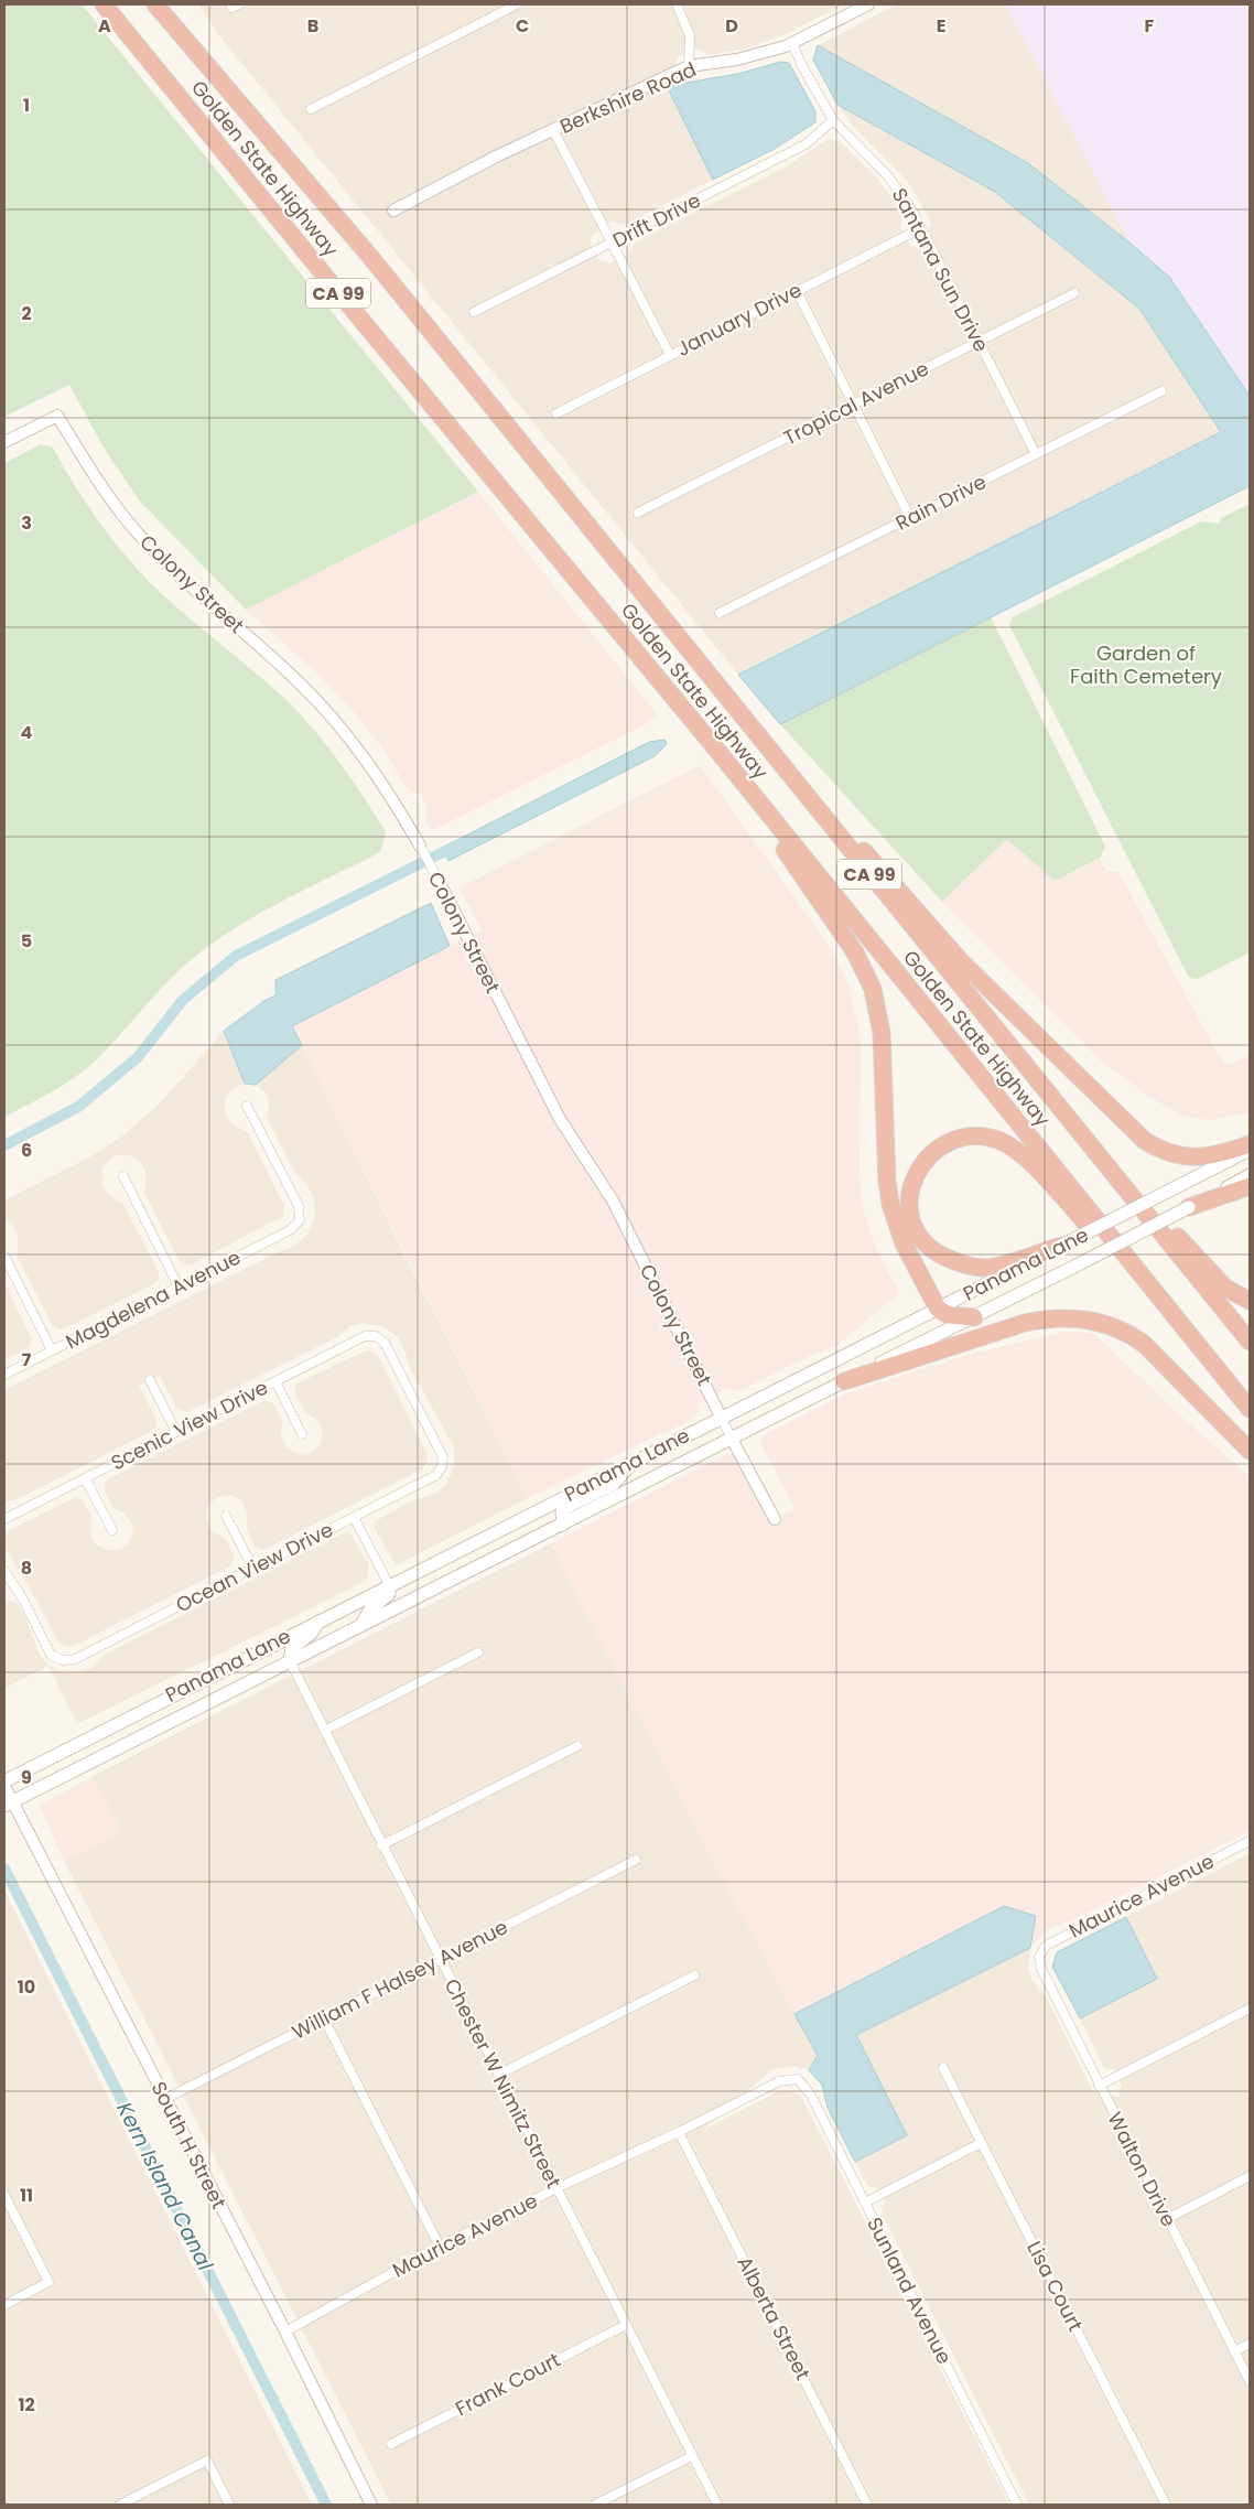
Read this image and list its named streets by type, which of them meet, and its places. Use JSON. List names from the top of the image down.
{
  "streets": {
    "highway": ["Golden State Highway", "CA 99"],
    "main road": ["Panama Lane"],
    "street": [
      "Berkshire Road",
      "Drift Drive",
      "Santana Sun Drive",
      "January Drive",
      "Tropical Avenue",
      "Rain Drive",
      "Colony Street",
      "Magdelena Avenue",
      "Scenic View Drive",
      "Ocean View Drive",
      "Maurice Avenue",
      "William F Halsey Avenue",
      "Chester W Nimitz Street",
      "South H Street",
      "Walton Drive",
      "Lisa Court",
      "Sunland Avenue",
      "Alberta Street",
      "Frank Court"
    ]
  },
  "crossings": [
    ["Berkshire Road", "Santana Sun Drive"],
    ["Drift Drive", "Santana Sun Drive"],
    ["Santana Sun Drive", "January Drive"],
    ["Santana Sun Drive", "Tropical Avenue"],
    ["Santana Sun Drive", "Rain Drive"],
    ["Colony Street", "Panama Lane"],
    ["Panama Lane", "Chester W Nimitz Street"],
    ["Panama Lane", "South H Street"],
    ["Scenic View Drive", "Ocean View Drive"],
    ["Maurice Avenue", "Chester W Nimitz Street"],
    ["Maurice Avenue", "South H Street"],
    ["Maurice Avenue", "Walton Drive"],
    ["Maurice Avenue", "Sunland Avenue"],
    ["Maurice Avenue", "Alberta Street"],
    ["William F Halsey Avenue", "Chester W Nimitz Street"],
    ["William F Halsey Avenue", "South H Street"],
    ["Chester W Nimitz Street", "Frank Court"]
  ],
  "water": ["Kern Island Canal"],
  "parks": ["Garden of Faith Cemetery"],
  "grid": {
    "columns": [
      "A",
      "B",
      "C",
      "D",
      "E",
      "F"
    ],
    "rows": [
      "1",
      "2",
      "3",
      "4",
      "5",
      "6",
      "7",
      "8",
      "9",
      "10",
      "11",
      "12"
    ]
  }
}
